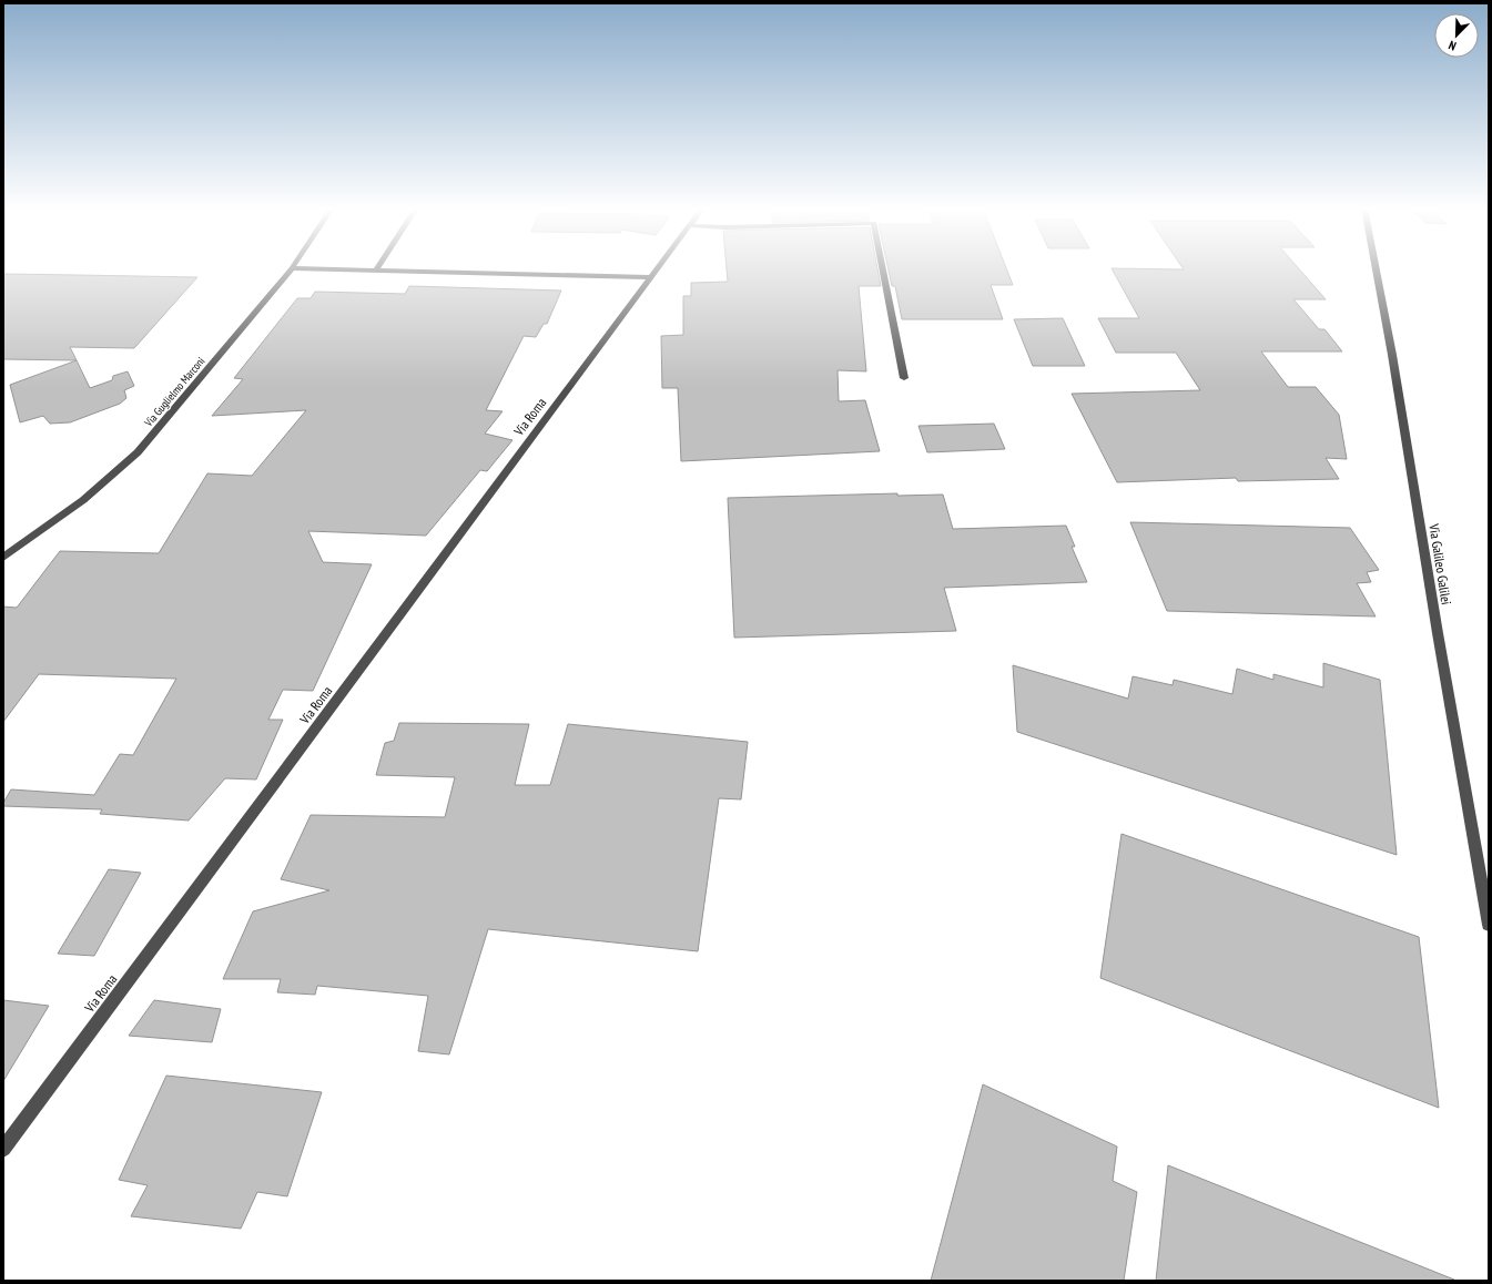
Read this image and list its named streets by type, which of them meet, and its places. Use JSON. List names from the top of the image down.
{
  "streets": {
    "street": ["Via Guglielmo Marconi", "Via Roma", "Via Galileo Galilei"]
  },
  "north": "bottom left"
}
